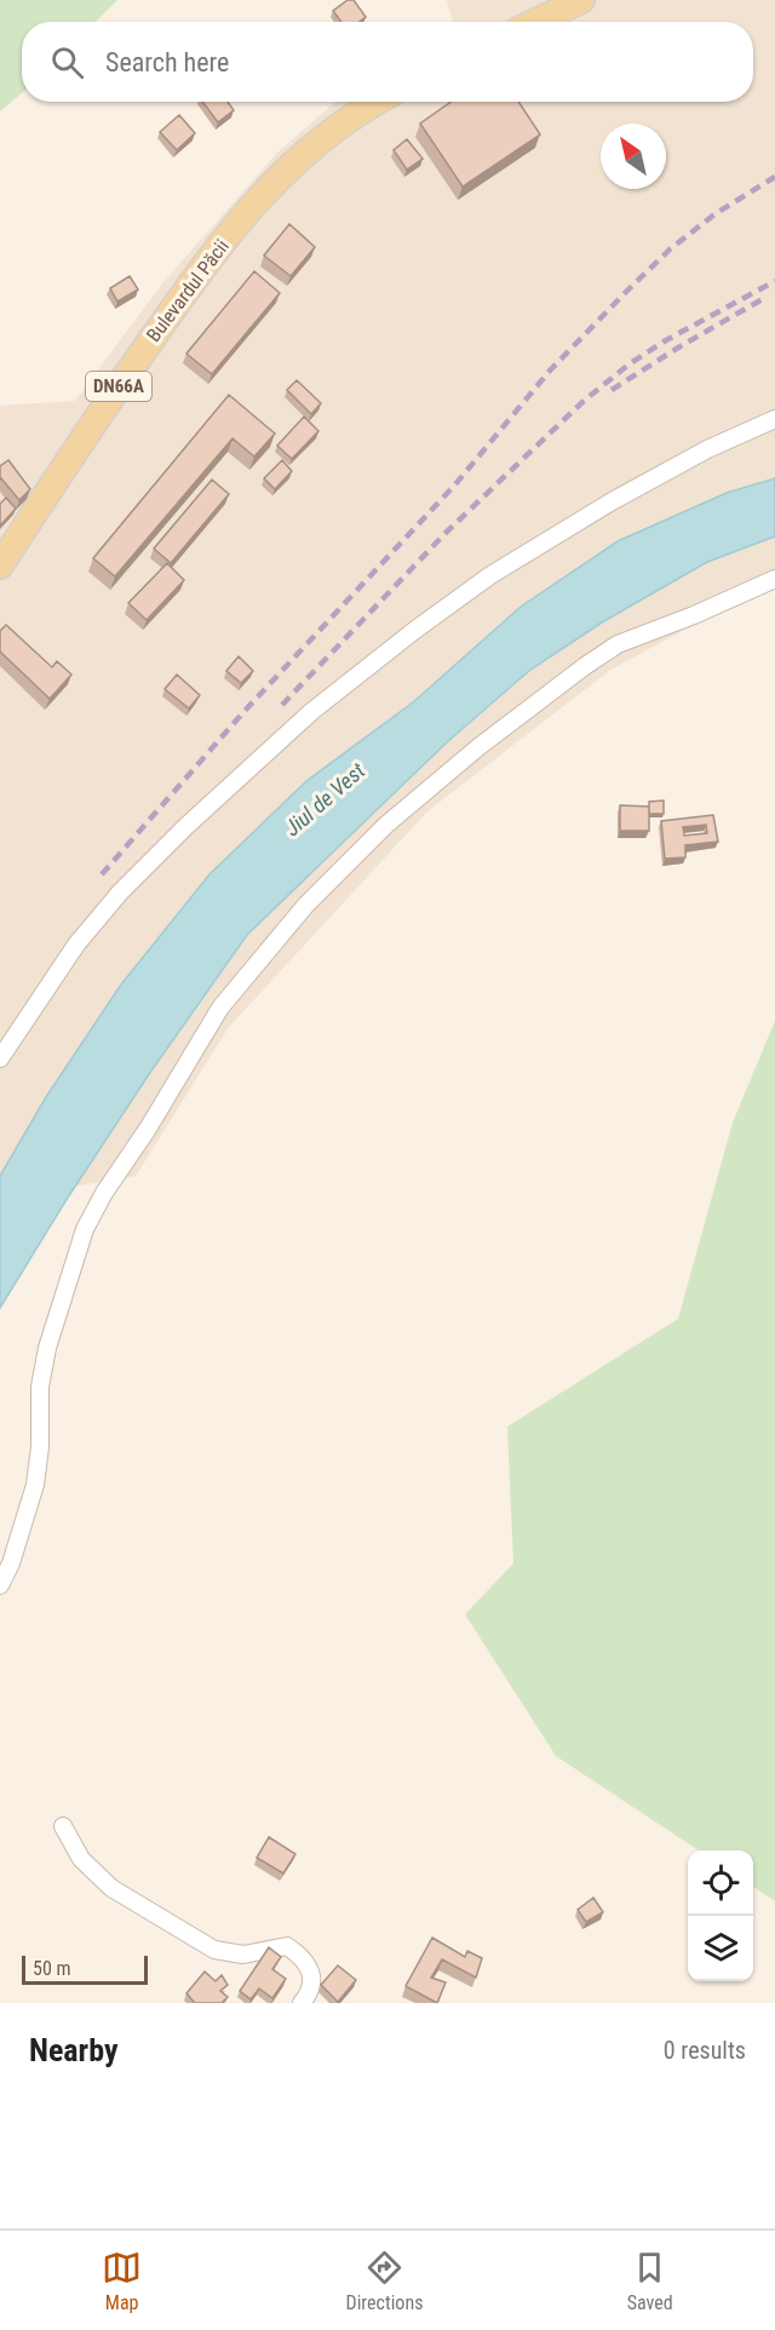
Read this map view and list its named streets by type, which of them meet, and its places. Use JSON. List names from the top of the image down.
{
  "streets": {
    "main road": ["Bulevardul Păcii", "DN66A"]
  },
  "water": ["Jiul de Vest"],
  "scale_bar": "50 m",
  "north": "top left",
  "page": {
    "search": "Search here",
    "scale": "50 m",
    "heading": ["Nearby", "0 results"],
    "nav": ["Map", "Directions", "Saved"]
  }
}
